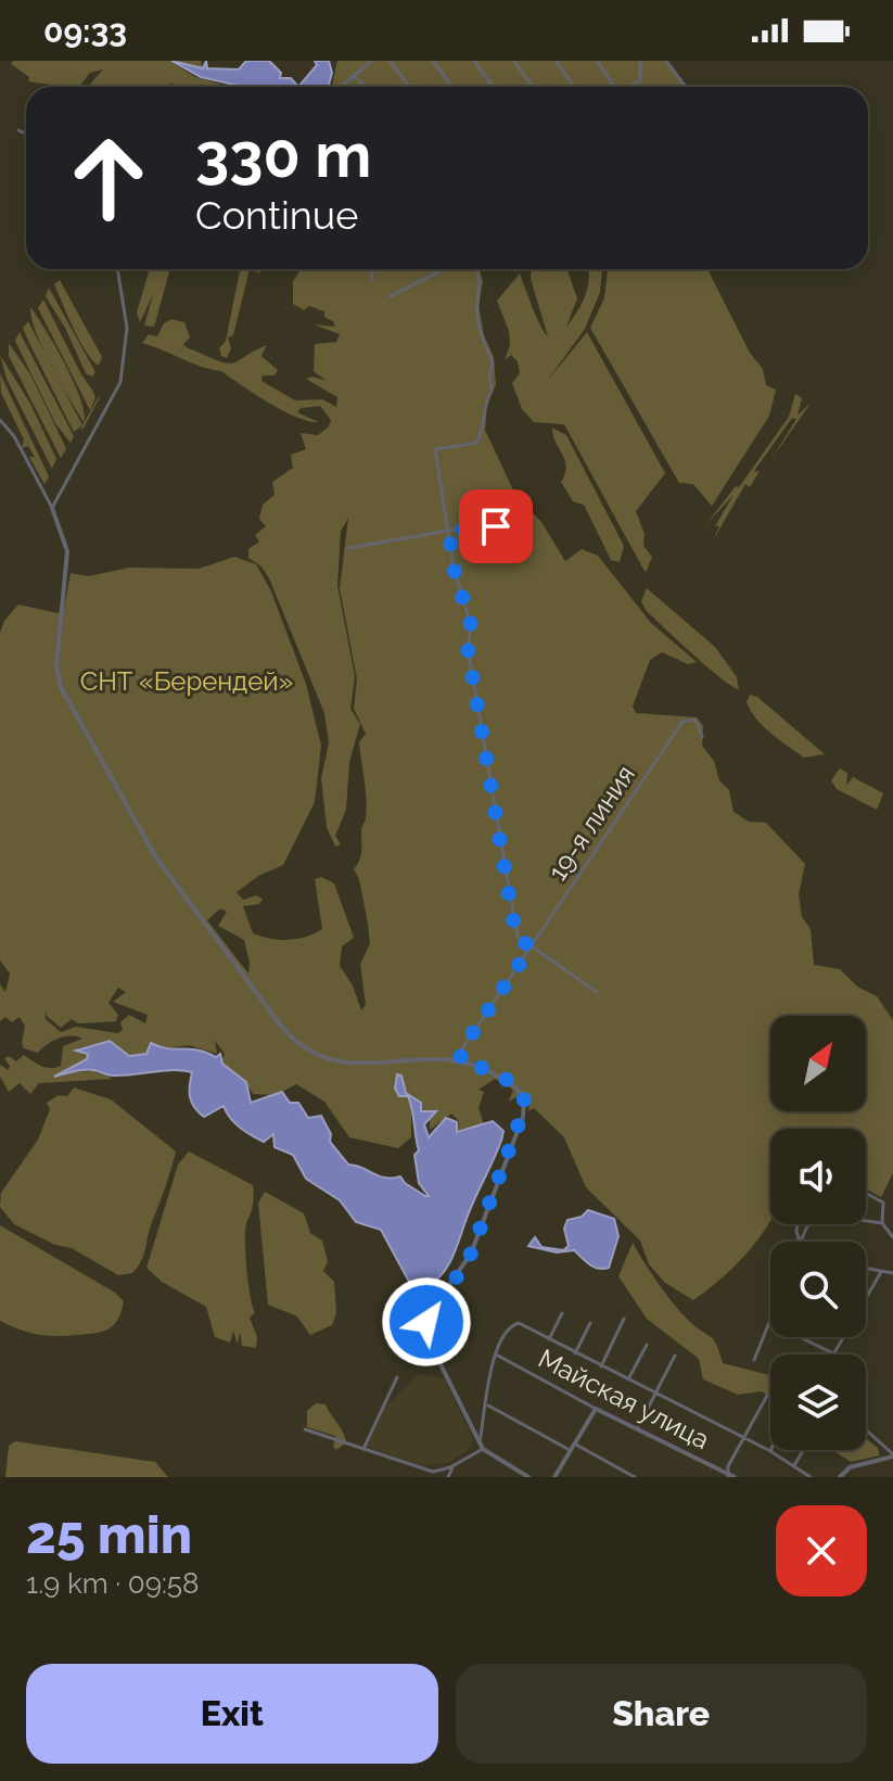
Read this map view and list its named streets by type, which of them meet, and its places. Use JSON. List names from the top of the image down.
{
  "streets": {
    "street": ["19-я линия", "Майская улица"]
  },
  "parks": ["СНТ «Берендей»"],
  "north": "top right",
  "page": {
    "status": "09:33",
    "turn": ["330 m", "Continue"],
    "heading": ["25 min", "1.9 km · 09:58"],
    "buttons": ["Exit", "Share"]
  }
}
